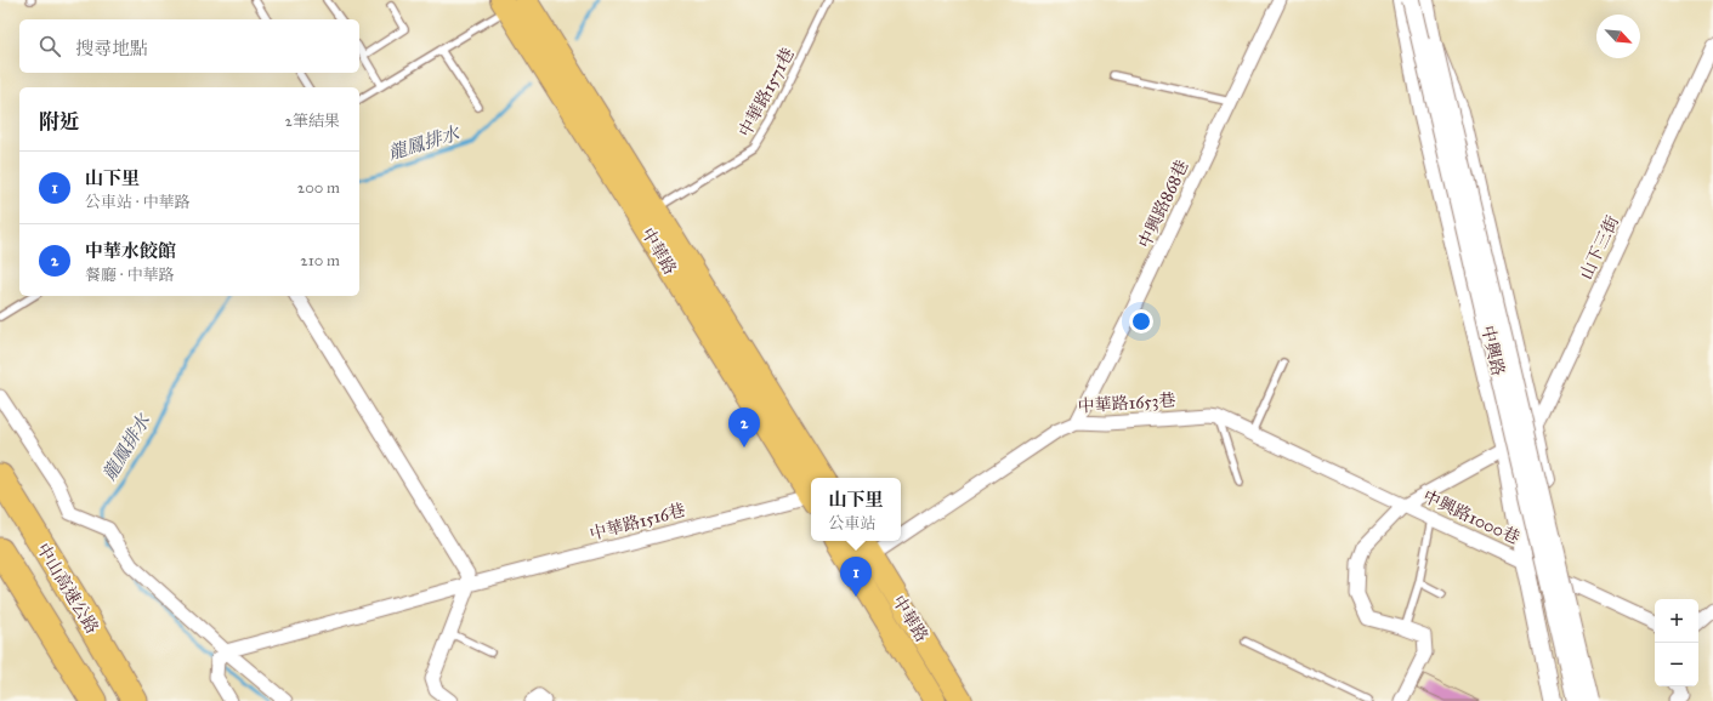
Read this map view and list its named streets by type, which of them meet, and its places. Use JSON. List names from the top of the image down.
{
  "streets": {
    "highway": ["中山高速公路"],
    "main road": ["中華路"],
    "street": [
      "中興路868巷",
      "山下三街",
      "中興路",
      "中華路1653巷",
      "中興路1000巷",
      "中華路1516巷"
    ],
    "lane": ["中華路1571巷"]
  },
  "crossings": [
    ["中華路1571巷", "中華路"],
    ["中興路868巷", "中華路1653巷"],
    ["山下三街", "中興路"],
    ["山下三街", "中華路1653巷"],
    ["山下三街", "中興路1000巷"],
    ["中華路", "中華路1653巷"],
    ["中興路", "中興路1000巷"],
    ["中華路1653巷", "中興路1000巷"]
  ],
  "water": ["龍鳳排水"],
  "north": "bottom right",
  "page": {
    "search": "搜尋地點",
    "heading": ["附近", "2筆結果"],
    "list": [
      {
        "mark": "1",
        "name": "山下里",
        "note": "公車站 · 中華路",
        "value": "200 m"
      },
      {
        "mark": "2",
        "name": "中華水餃館",
        "note": "餐廳 · 中華路",
        "value": "210 m"
      }
    ],
    "pins": ["2", "1"],
    "popup": ["山下里", "公車站"],
    "map_buttons": ["+", "−"]
  }
}
